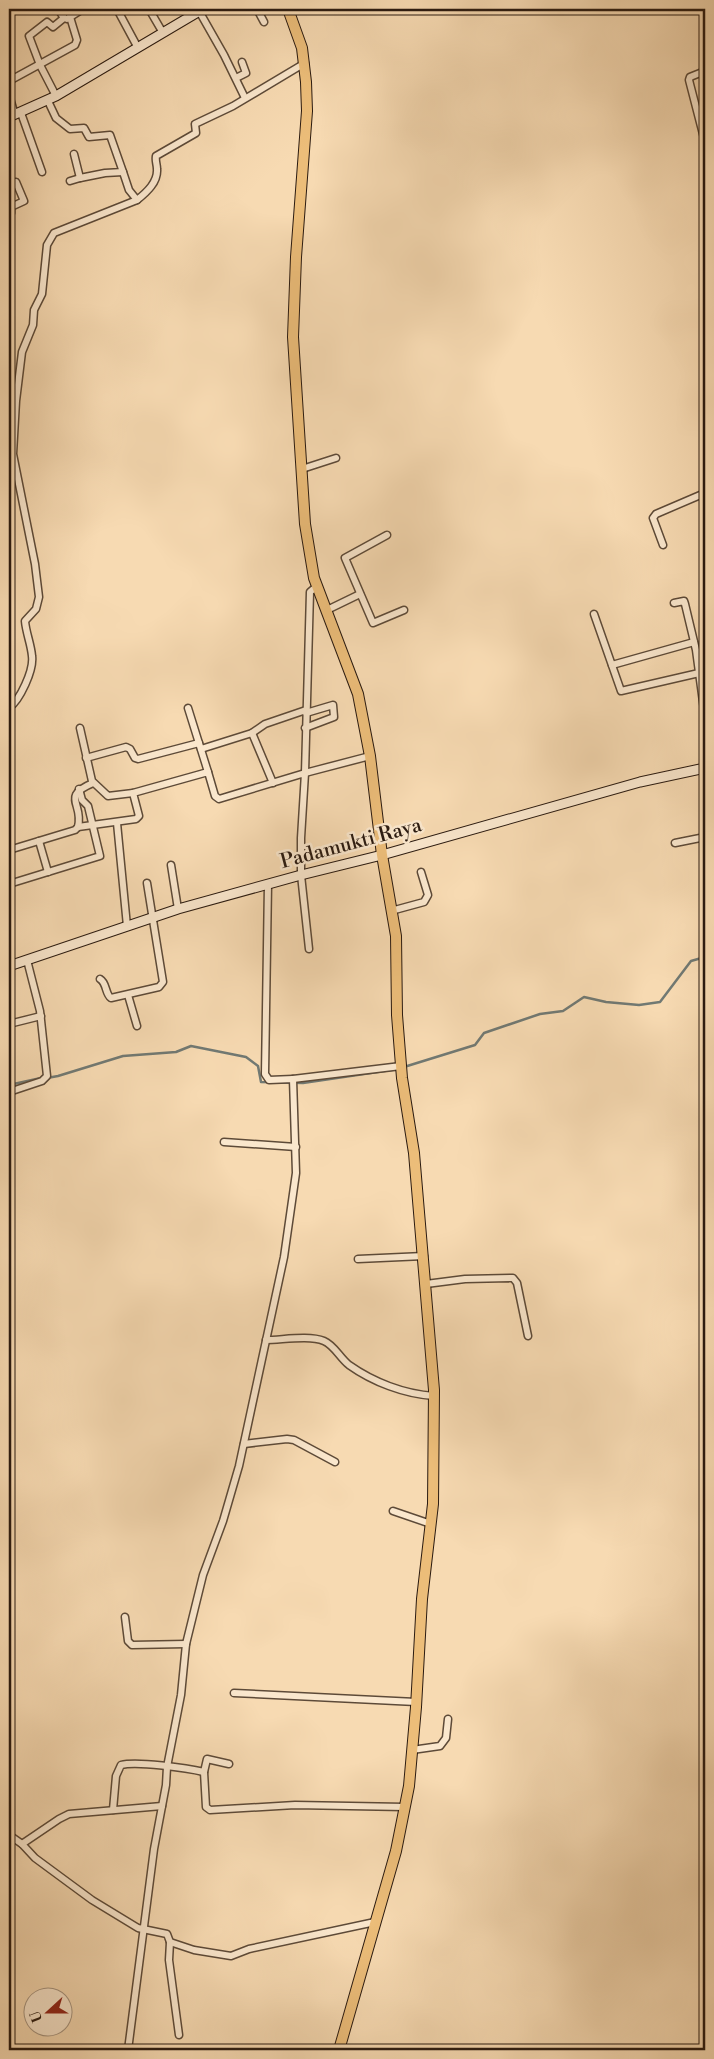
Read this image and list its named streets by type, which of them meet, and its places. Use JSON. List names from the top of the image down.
{
  "streets": {
    "street": ["Padamukti Raya"]
  },
  "north": "left"
}
